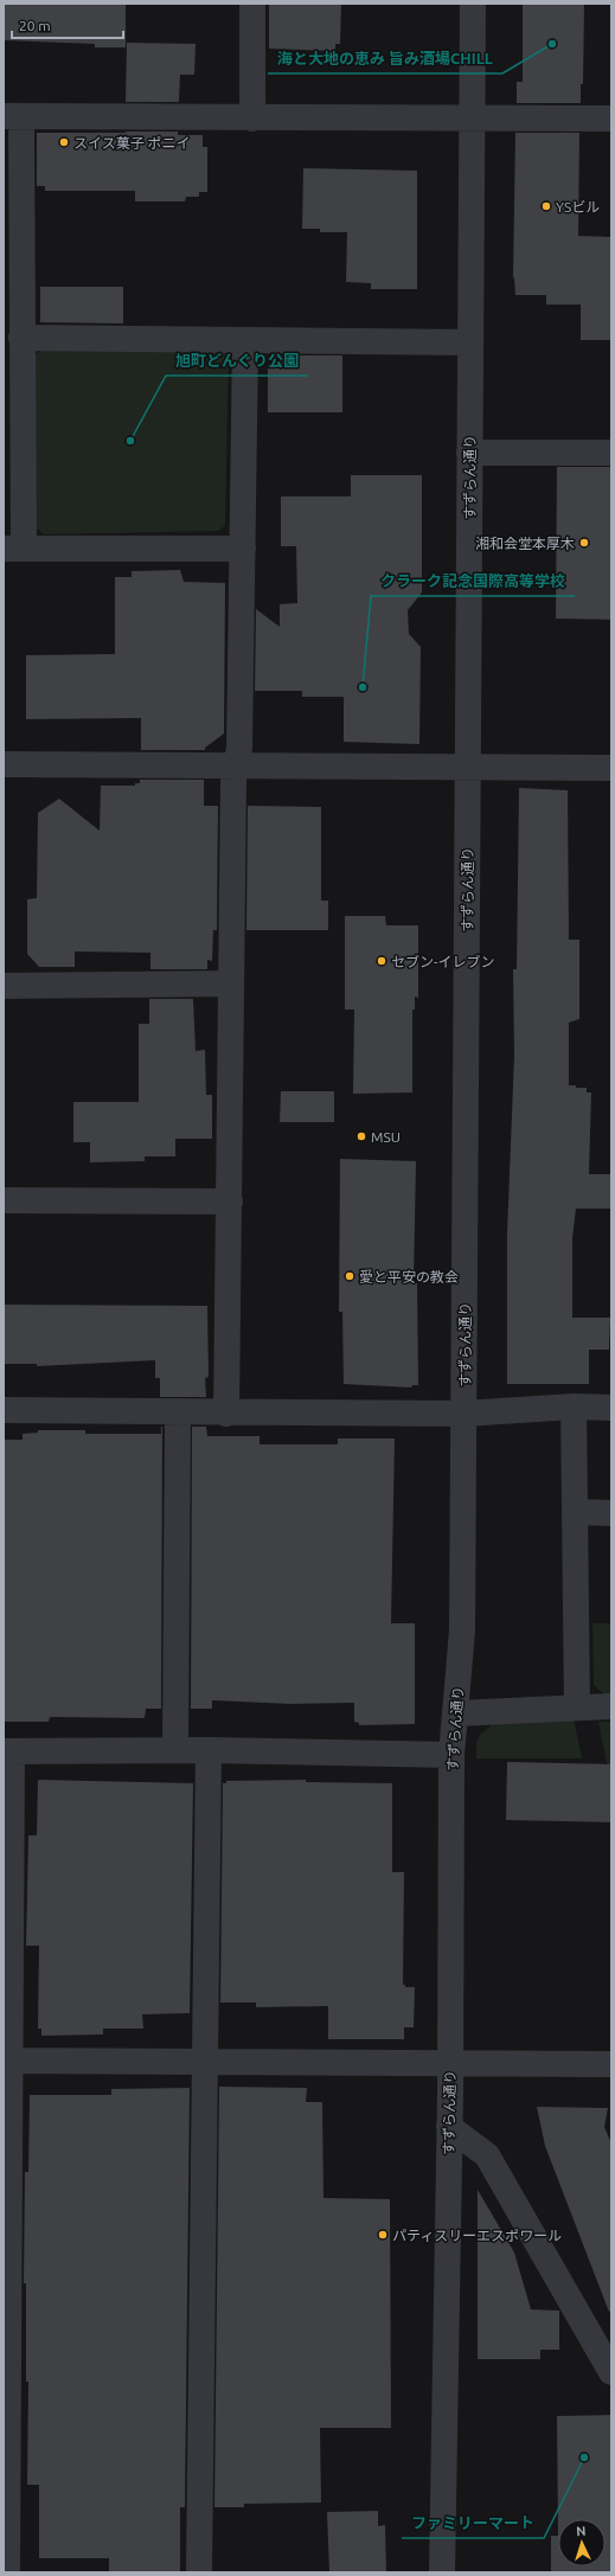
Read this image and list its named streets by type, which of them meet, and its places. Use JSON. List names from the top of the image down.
{
  "streets": {
    "street": ["すずらん通り"]
  },
  "places": [
    "海と大地の恵み 旨み酒場CHILL",
    "スイス菓子 ポニイ",
    "YSビル",
    "旭町どんぐり公園",
    "湘和会堂本厚木",
    "クラーク記念国際高等学校",
    "セブン-イレブン",
    "MSU",
    "愛と平安の教会",
    "パティスリーエスポワール",
    "ファミリーマート"
  ],
  "scale_bar": "20 m",
  "north": "top"
}
